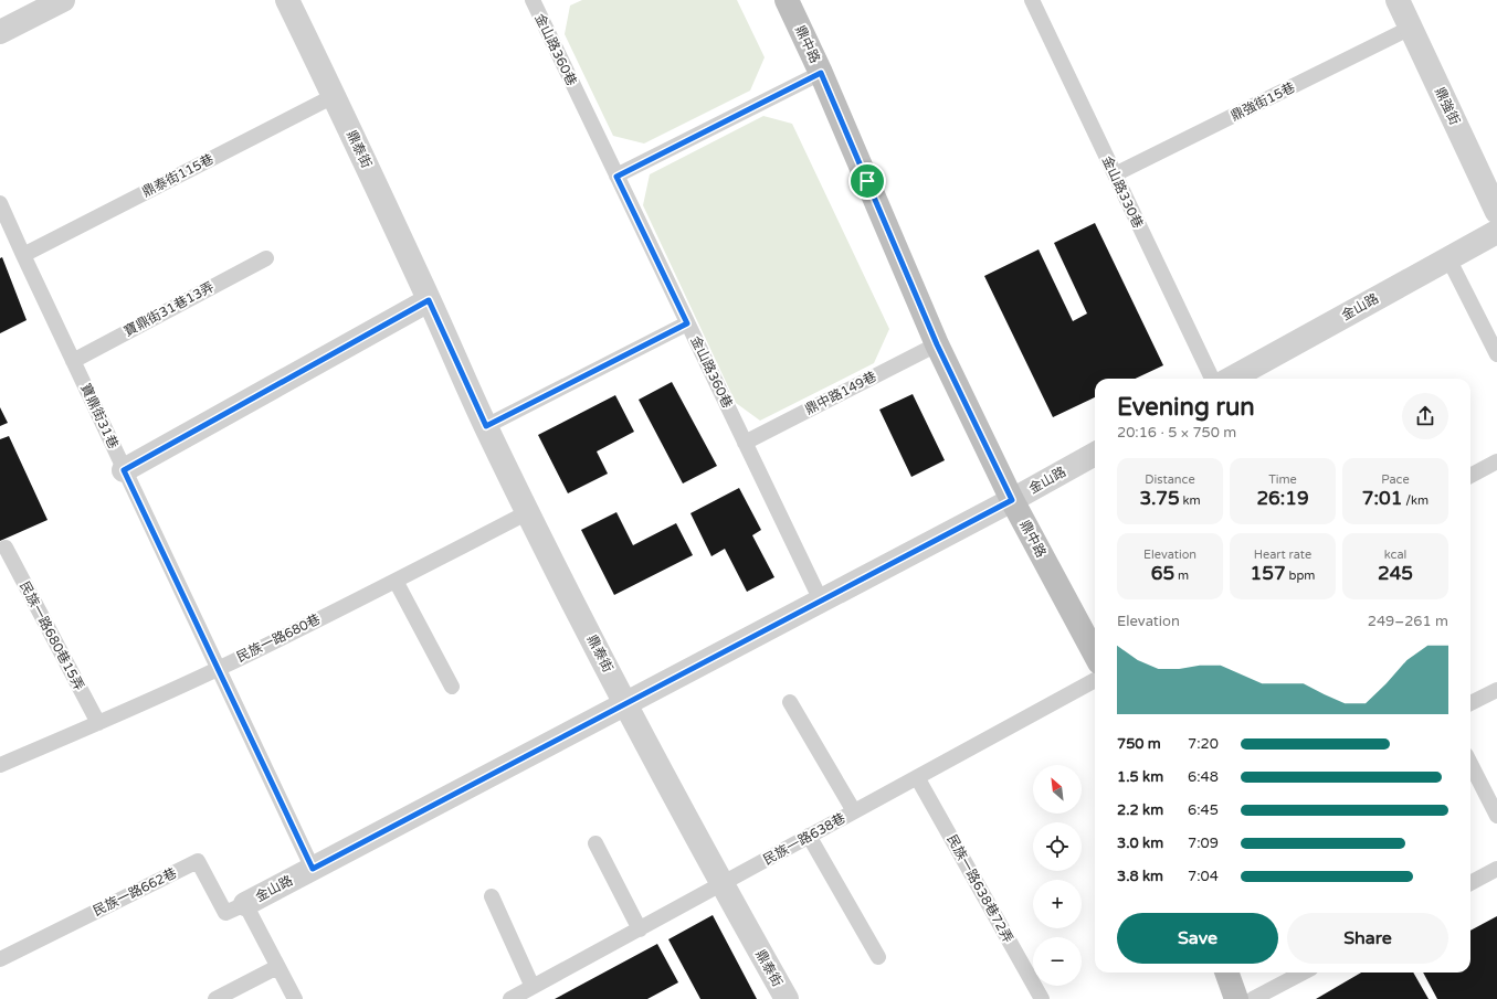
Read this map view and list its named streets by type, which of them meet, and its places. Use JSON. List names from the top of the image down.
{
  "streets": {
    "street": [
      "鼎中路",
      "鼎強街",
      "鼎泰街",
      "金山路"
    ],
    "lane": [
      "金山路360巷",
      "鼎強街15巷",
      "鼎泰街115巷",
      "金山路330巷",
      "寶鼎街31巷13弄",
      "鼎中路149巷",
      "寶鼎街31巷",
      "民族一路680巷15弄",
      "民族一路680巷",
      "民族一路638巷",
      "民族一路638巷72弄",
      "民族一路662巷"
    ]
  },
  "crossings": [
    ["鼎中路", "金山路"],
    ["鼎中路", "鼎中路149巷"],
    ["金山路360巷", "金山路"],
    ["金山路360巷", "鼎中路149巷"],
    ["鼎強街15巷", "鼎強街"],
    ["鼎強街15巷", "金山路330巷"],
    ["鼎泰街", "鼎泰街115巷"],
    ["鼎泰街", "金山路"],
    ["鼎泰街", "民族一路680巷"],
    ["鼎泰街", "民族一路638巷"],
    ["鼎泰街115巷", "寶鼎街31巷"],
    ["金山路", "寶鼎街31巷"],
    ["金山路", "民族一路662巷"],
    ["寶鼎街31巷13弄", "寶鼎街31巷"],
    ["寶鼎街31巷", "民族一路680巷"],
    ["民族一路680巷15弄", "民族一路680巷"],
    ["民族一路638巷", "民族一路638巷72弄"]
  ],
  "north": "top left",
  "page": {
    "heading": ["Evening run", "20:16 · 5 × 750 m"],
    "stats": [
      ["Distance", "3.75 km"],
      ["Time", "26:19"],
      ["Pace", "7:01 /km"],
      ["Elevation", "65 m"],
      ["Heart rate", "157 bpm"],
      ["kcal", "245"]
    ],
    "chart": ["Elevation", "249–261 m"],
    "list": [
      {
        "name": "750 m",
        "note": "7:20"
      },
      {
        "name": "1.5 km",
        "note": "6:48"
      },
      {
        "name": "2.2 km",
        "note": "6:45"
      },
      {
        "name": "3.0 km",
        "note": "7:09"
      },
      {
        "name": "3.8 km",
        "note": "7:04"
      }
    ],
    "map_buttons": ["+", "−"],
    "buttons": ["Save", "Share"]
  }
}
